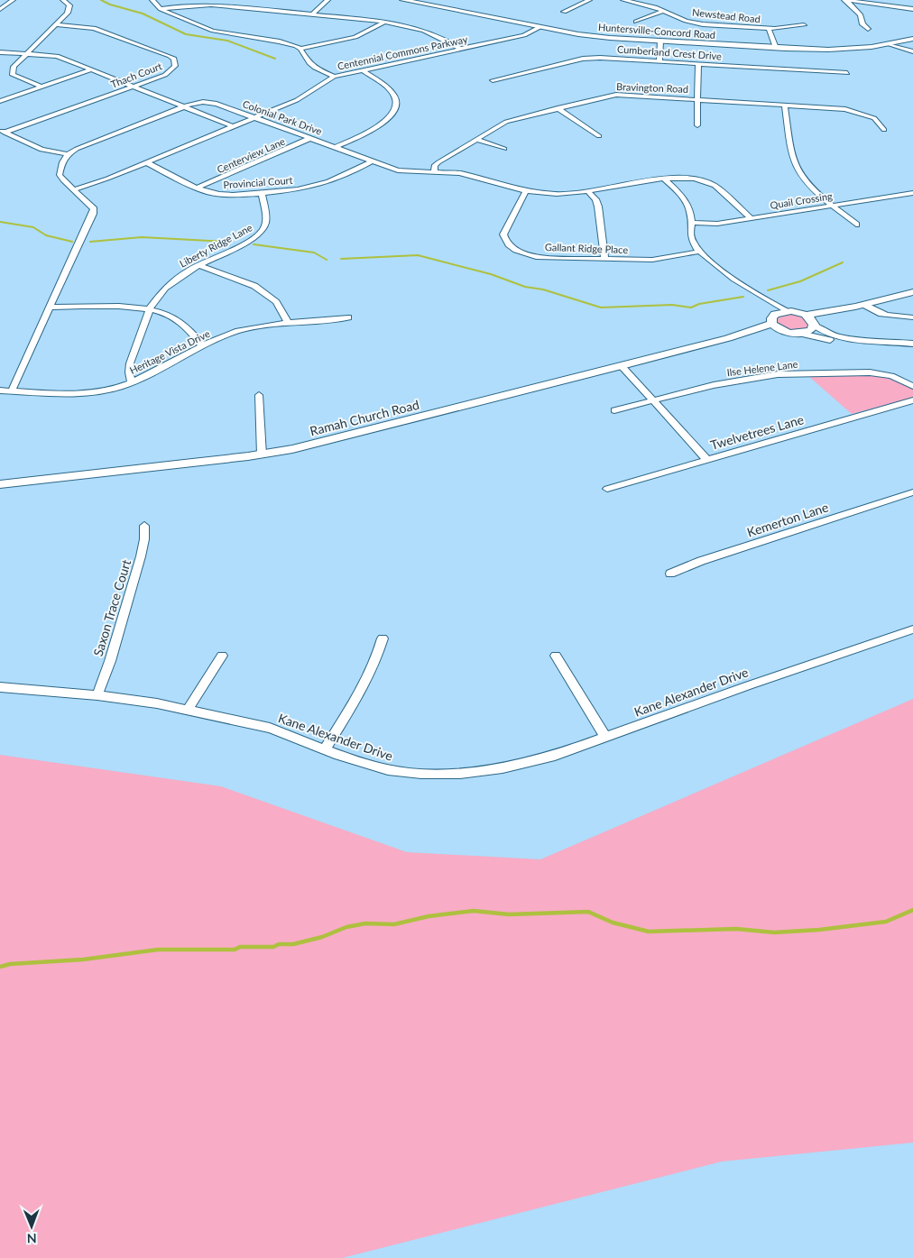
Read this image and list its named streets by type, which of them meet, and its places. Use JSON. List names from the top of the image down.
{
  "streets": {
    "main road": ["Huntersville-Concord Road", "Ramah Church Road"],
    "street": [
      "Newstead Road",
      "Centennial Commons Parkway",
      "Cumberland Crest Drive",
      "Thach Court",
      "Bravington Road",
      "Colonial Park Drive",
      "Centerview Lane",
      "Provincial Court",
      "Quail Crossing",
      "Liberty Ridge Lane",
      "Gallant Ridge Place",
      "Heritage Vista Drive",
      "Ilse Helene Lane",
      "Twelvetrees Lane",
      "Kemerton Lane",
      "Saxon Trace Court",
      "Kane Alexander Drive"
    ]
  },
  "crossings": [
    ["Huntersville-Concord Road", "Centennial Commons Parkway"],
    ["Centennial Commons Parkway", "Colonial Park Drive"],
    ["Centennial Commons Parkway", "Provincial Court"],
    ["Bravington Road", "Colonial Park Drive"],
    ["Colonial Park Drive", "Centerview Lane"],
    ["Colonial Park Drive", "Provincial Court"],
    ["Colonial Park Drive", "Quail Crossing"],
    ["Colonial Park Drive", "Gallant Ridge Place"],
    ["Centerview Lane", "Provincial Court"],
    ["Provincial Court", "Liberty Ridge Lane"],
    ["Liberty Ridge Lane", "Heritage Vista Drive"],
    ["Saxon Trace Court", "Kane Alexander Drive"]
  ],
  "north": "bottom"
}
